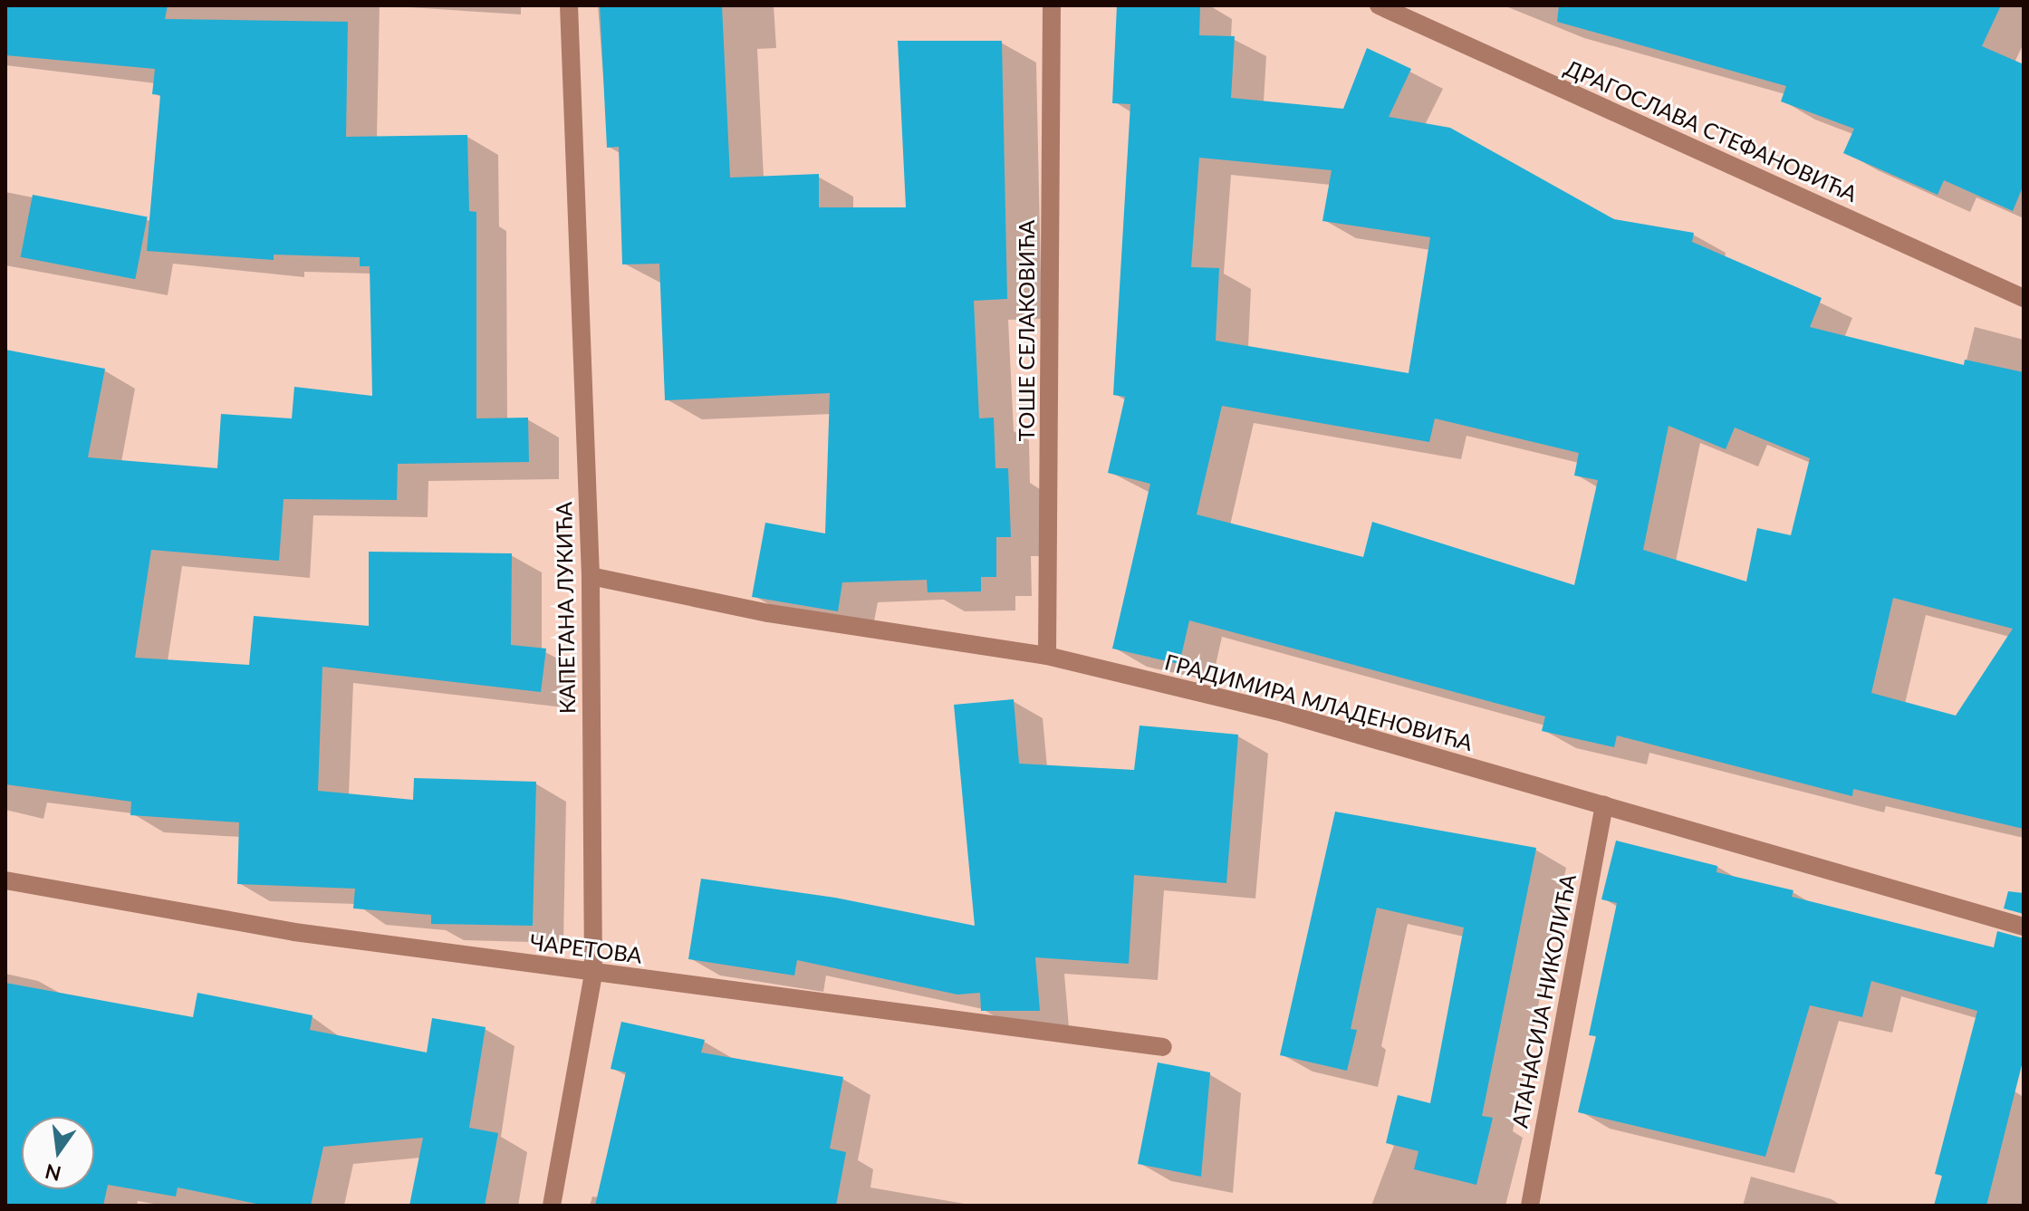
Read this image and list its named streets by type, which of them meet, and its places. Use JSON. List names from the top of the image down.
{
  "streets": {
    "street": [
      "ДРАГОСЛАВА СТЕФАНОВИЋА",
      "ТОШЕ СЕЛАКОВИЋА",
      "КАПЕТАНА ЛУКИЋА",
      "ГРАДИМИРА МЛАДЕНОВИЋА",
      "ЧАРЕТОВА",
      "АТАНАСИЈА НИКОЛИЋА"
    ]
  },
  "crossings": [
    ["ТОШЕ СЕЛАКОВИЋА", "ГРАДИМИРА МЛАДЕНОВИЋА"],
    ["КАПЕТАНА ЛУКИЋА", "ГРАДИМИРА МЛАДЕНОВИЋА"],
    ["КАПЕТАНА ЛУКИЋА", "ЧАРЕТОВА"],
    ["ГРАДИМИРА МЛАДЕНОВИЋА", "АТАНАСИЈА НИКОЛИЋА"]
  ],
  "north": "bottom"
}
